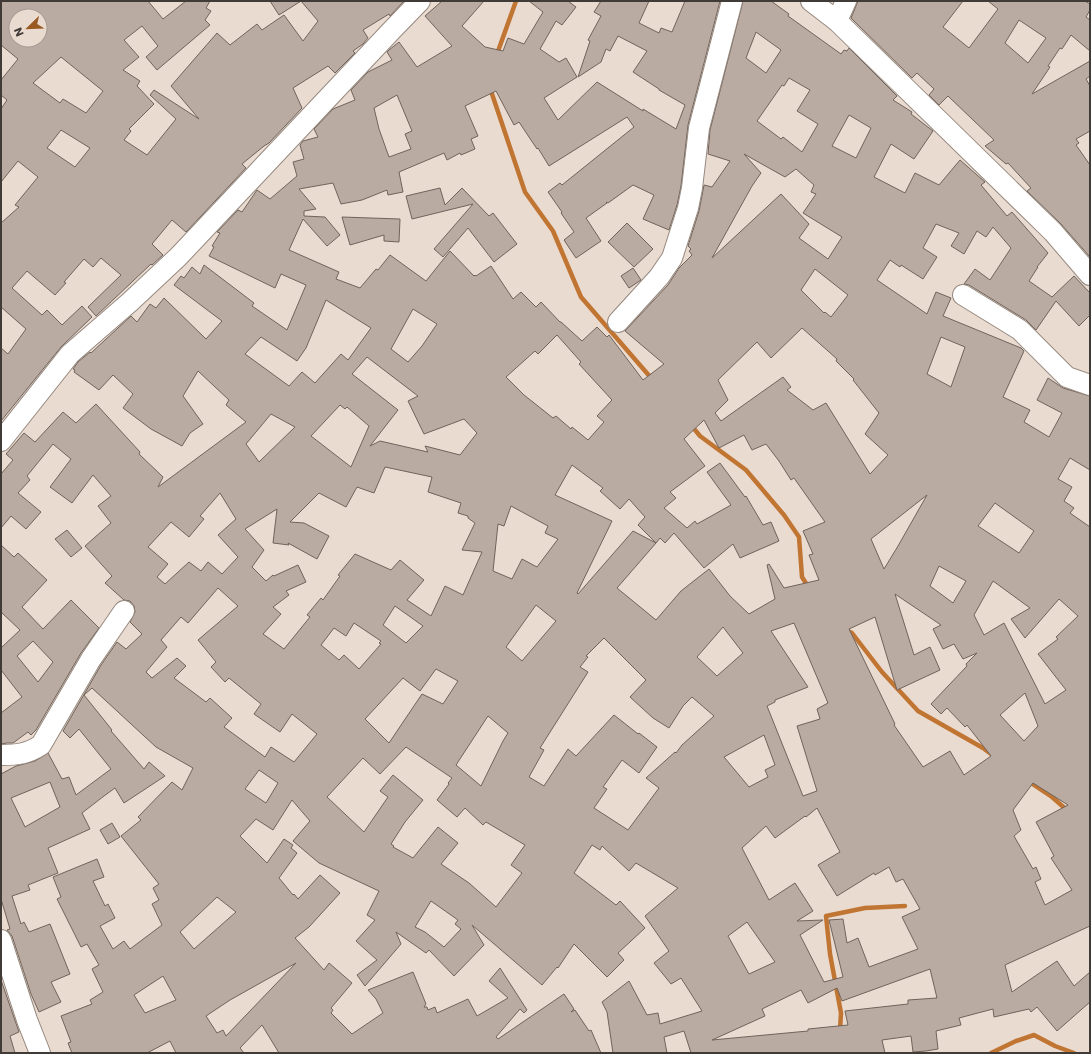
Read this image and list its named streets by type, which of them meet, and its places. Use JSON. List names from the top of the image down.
{
  "north": "bottom left"
}
